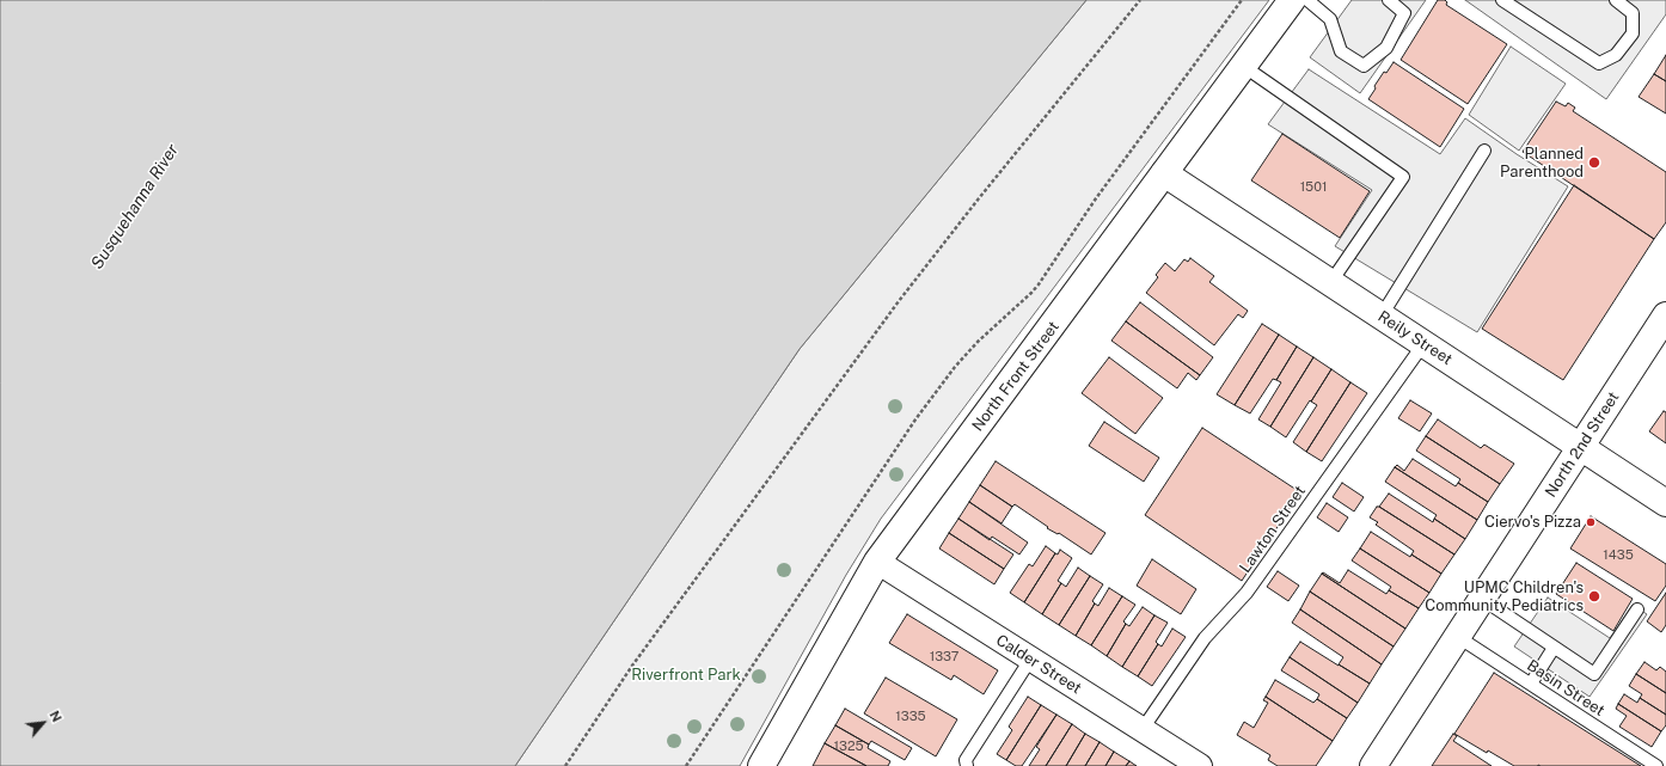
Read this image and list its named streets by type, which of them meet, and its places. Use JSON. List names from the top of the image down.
{
  "streets": {
    "main road": ["Reily Street", "North Front Street", "North 2nd Street"],
    "street": ["Calder Street"],
    "lane": ["Lawton Street", "Basin Street"]
  },
  "crossings": [
    ["Reily Street", "North Front Street"],
    ["Reily Street", "North 2nd Street"],
    ["Reily Street", "Lawton Street"],
    ["North Front Street", "Calder Street"],
    ["North 2nd Street", "Basin Street"],
    ["Lawton Street", "Calder Street"]
  ],
  "water": ["Susquehanna River"],
  "parks": ["Riverfront Park"],
  "places": ["Planned Parenthood", "Ciervo's Pizza", "UPMC Children's Community Pediatrics"],
  "house_numbers": [
    "1501",
    "1435",
    "1337",
    "1335",
    "1325"
  ],
  "north": "top right"
}
